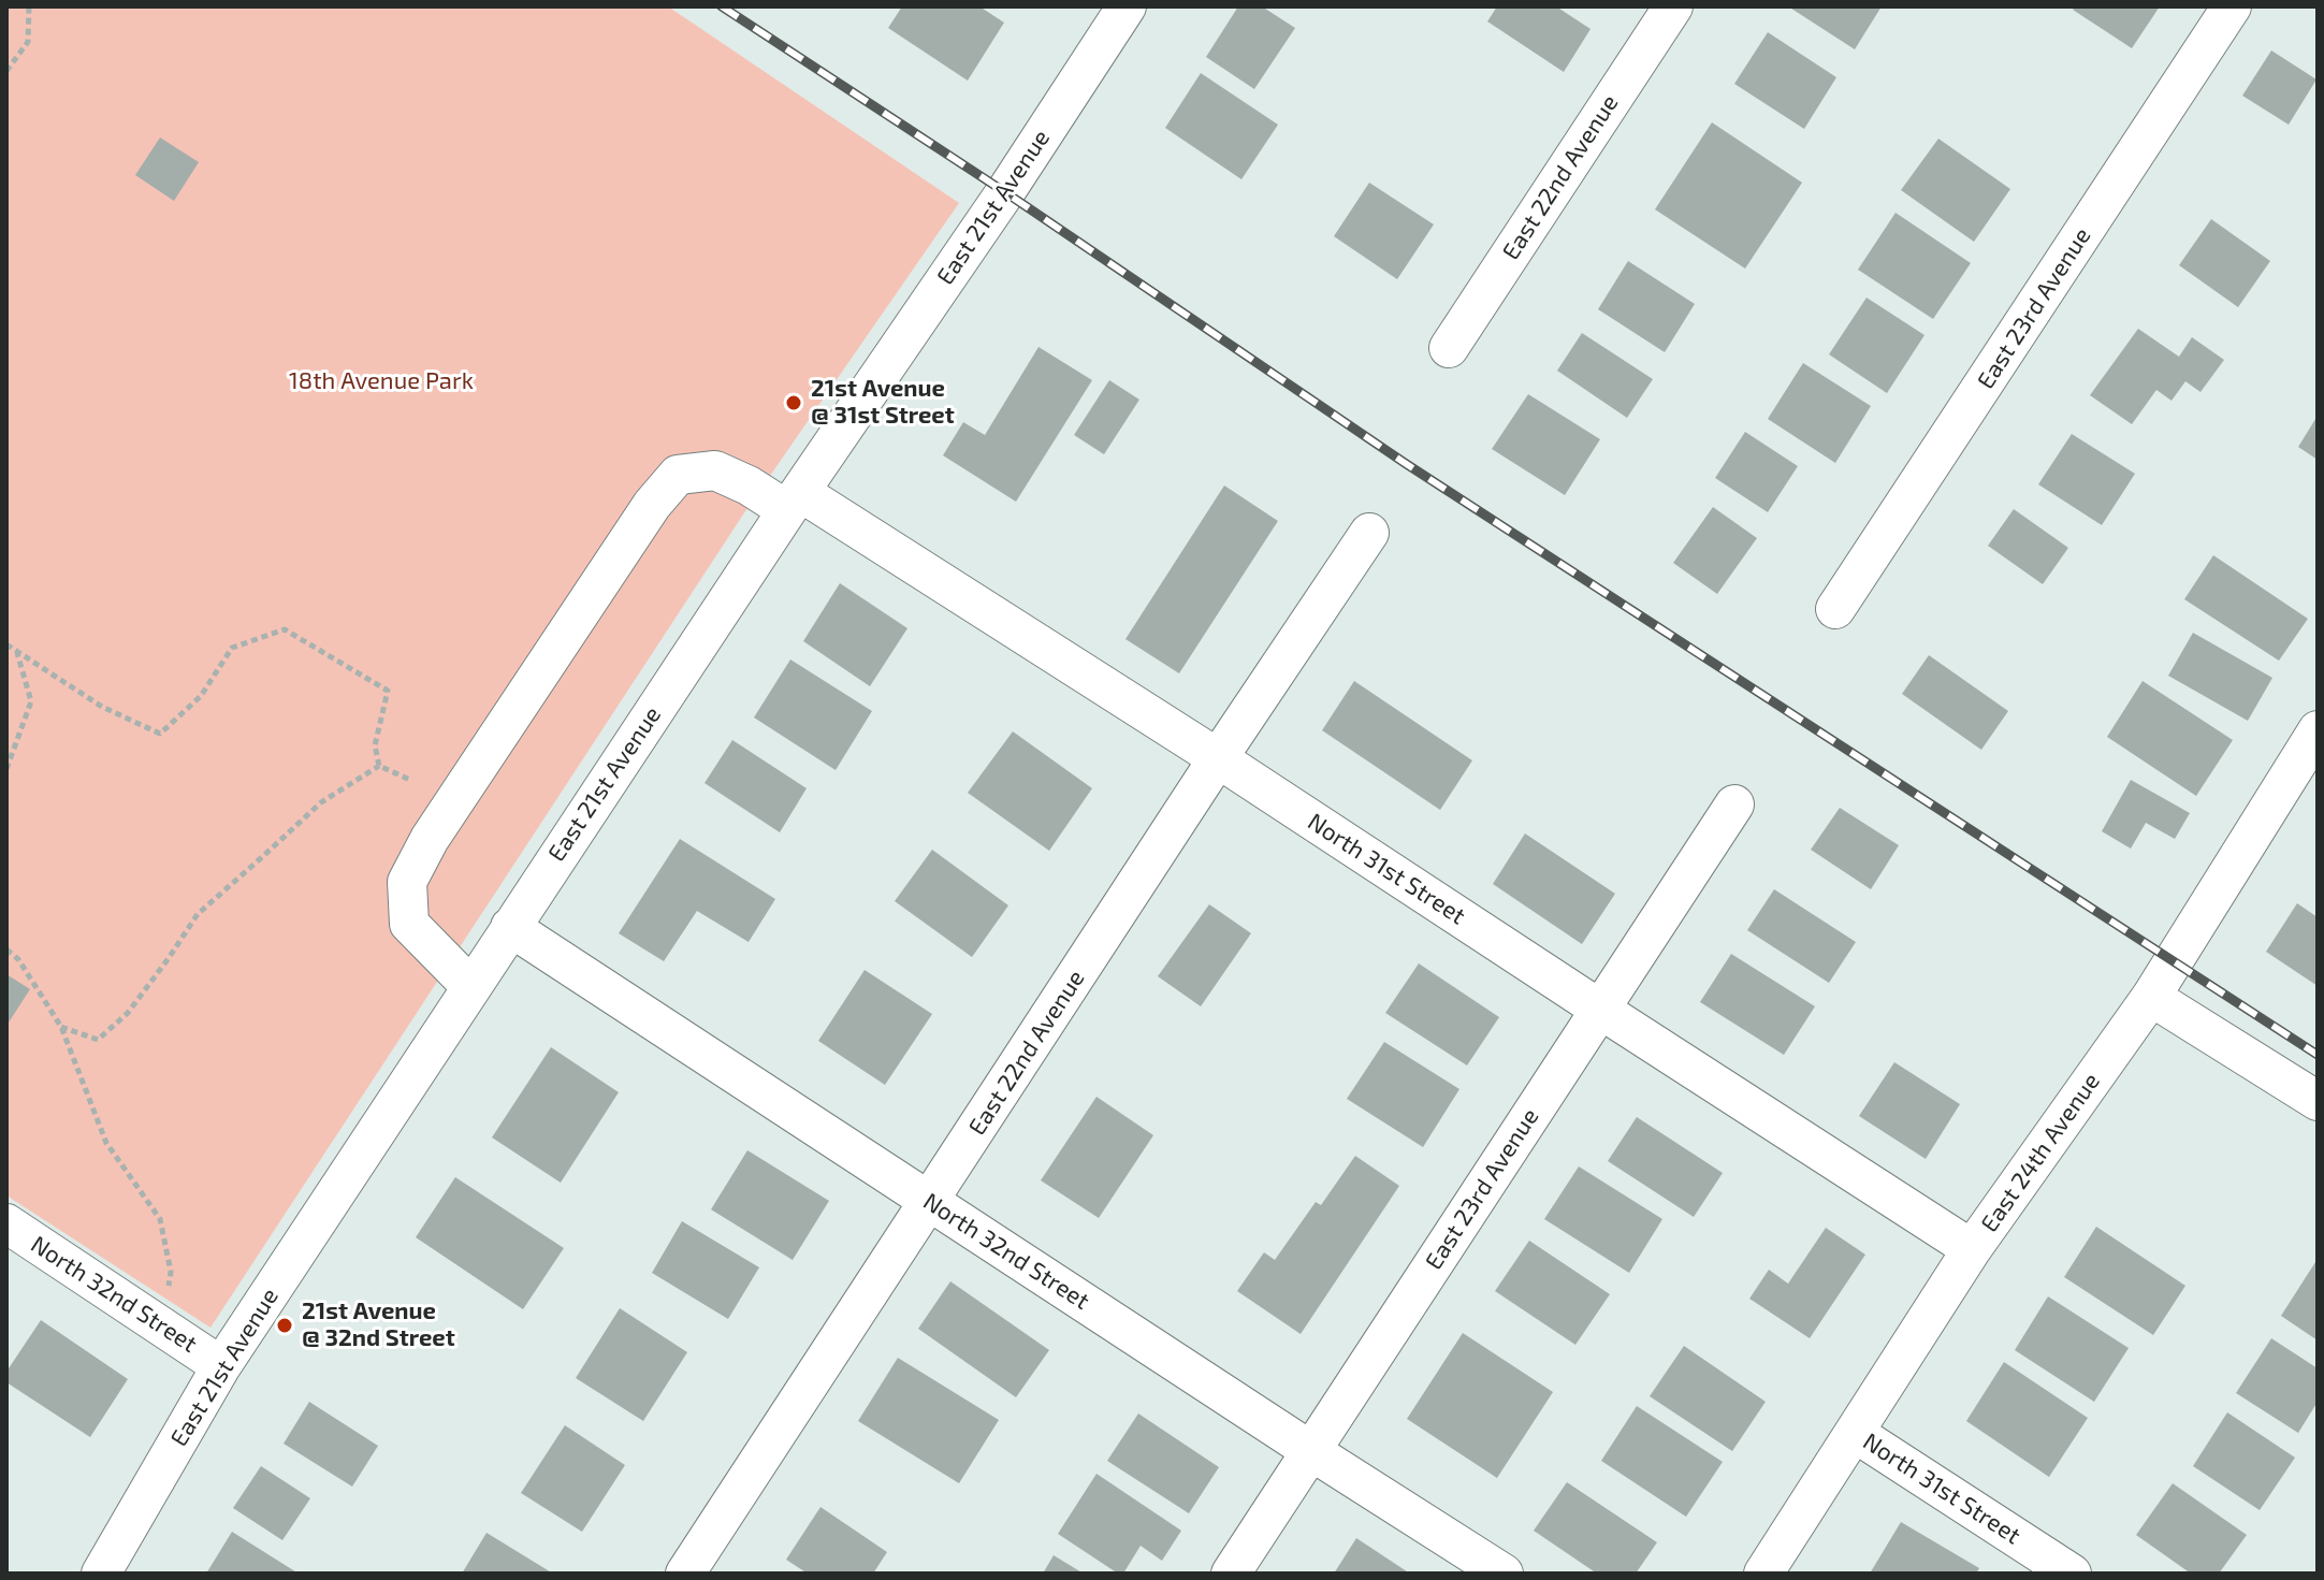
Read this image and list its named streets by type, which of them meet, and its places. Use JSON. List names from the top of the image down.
{
  "streets": {
    "street": [
      "East 22nd Avenue",
      "East 21st Avenue",
      "East 23rd Avenue",
      "North 31st Street",
      "East 24th Avenue",
      "North 32nd Street"
    ]
  },
  "crossings": [
    ["East 22nd Avenue", "North 31st Street"],
    ["East 22nd Avenue", "North 32nd Street"],
    ["East 21st Avenue", "North 31st Street"],
    ["East 21st Avenue", "North 32nd Street"],
    ["East 23rd Avenue", "North 31st Street"],
    ["East 23rd Avenue", "North 32nd Street"],
    ["North 31st Street", "East 24th Avenue"]
  ],
  "parks": ["18th Avenue Park"],
  "places": ["21st Avenue @ 31st Street", "21st Avenue @ 32nd Street"]
}
